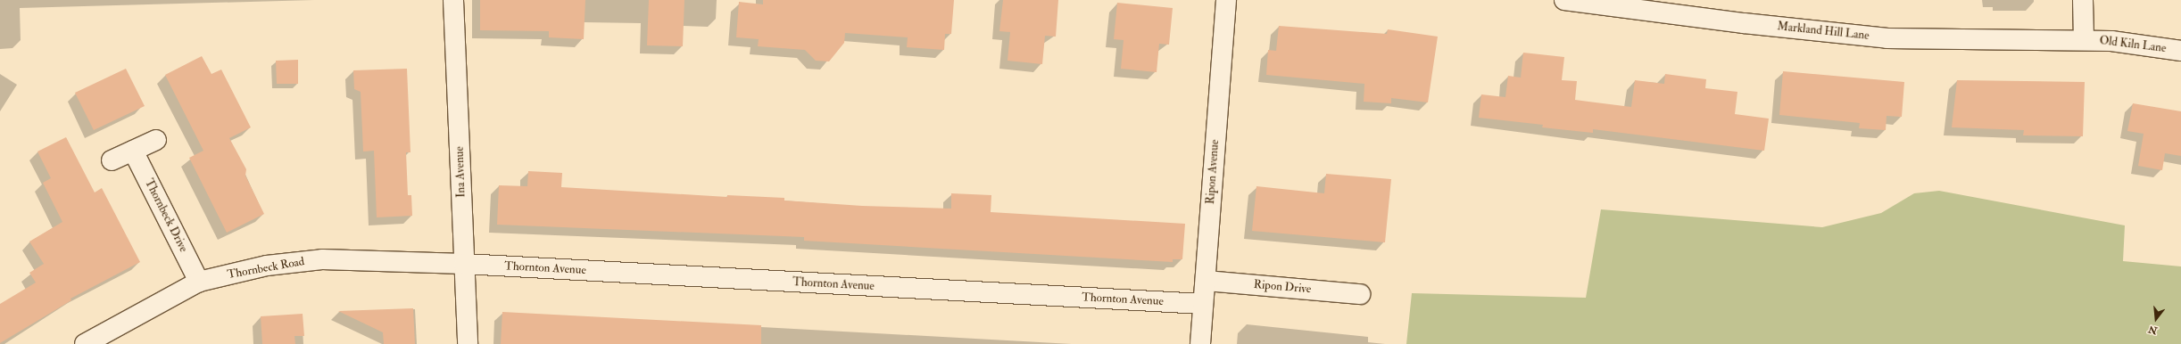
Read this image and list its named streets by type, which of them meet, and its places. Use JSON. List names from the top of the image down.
{
  "streets": {
    "street": [
      "Markland Hill Lane",
      "Old Kiln Lane",
      "Ina Avenue",
      "Ripon Avenue",
      "Thornbeck Drive",
      "Thornbeck Road",
      "Thornton Avenue",
      "Ripon Drive"
    ]
  },
  "crossings": [
    ["Markland Hill Lane", "Old Kiln Lane"],
    ["Ina Avenue", "Thornbeck Road"],
    ["Ina Avenue", "Thornton Avenue"],
    ["Ripon Avenue", "Thornton Avenue"],
    ["Ripon Avenue", "Ripon Drive"],
    ["Thornbeck Drive", "Thornbeck Road"],
    ["Thornbeck Road", "Thornton Avenue"]
  ],
  "north": "bottom"
}
